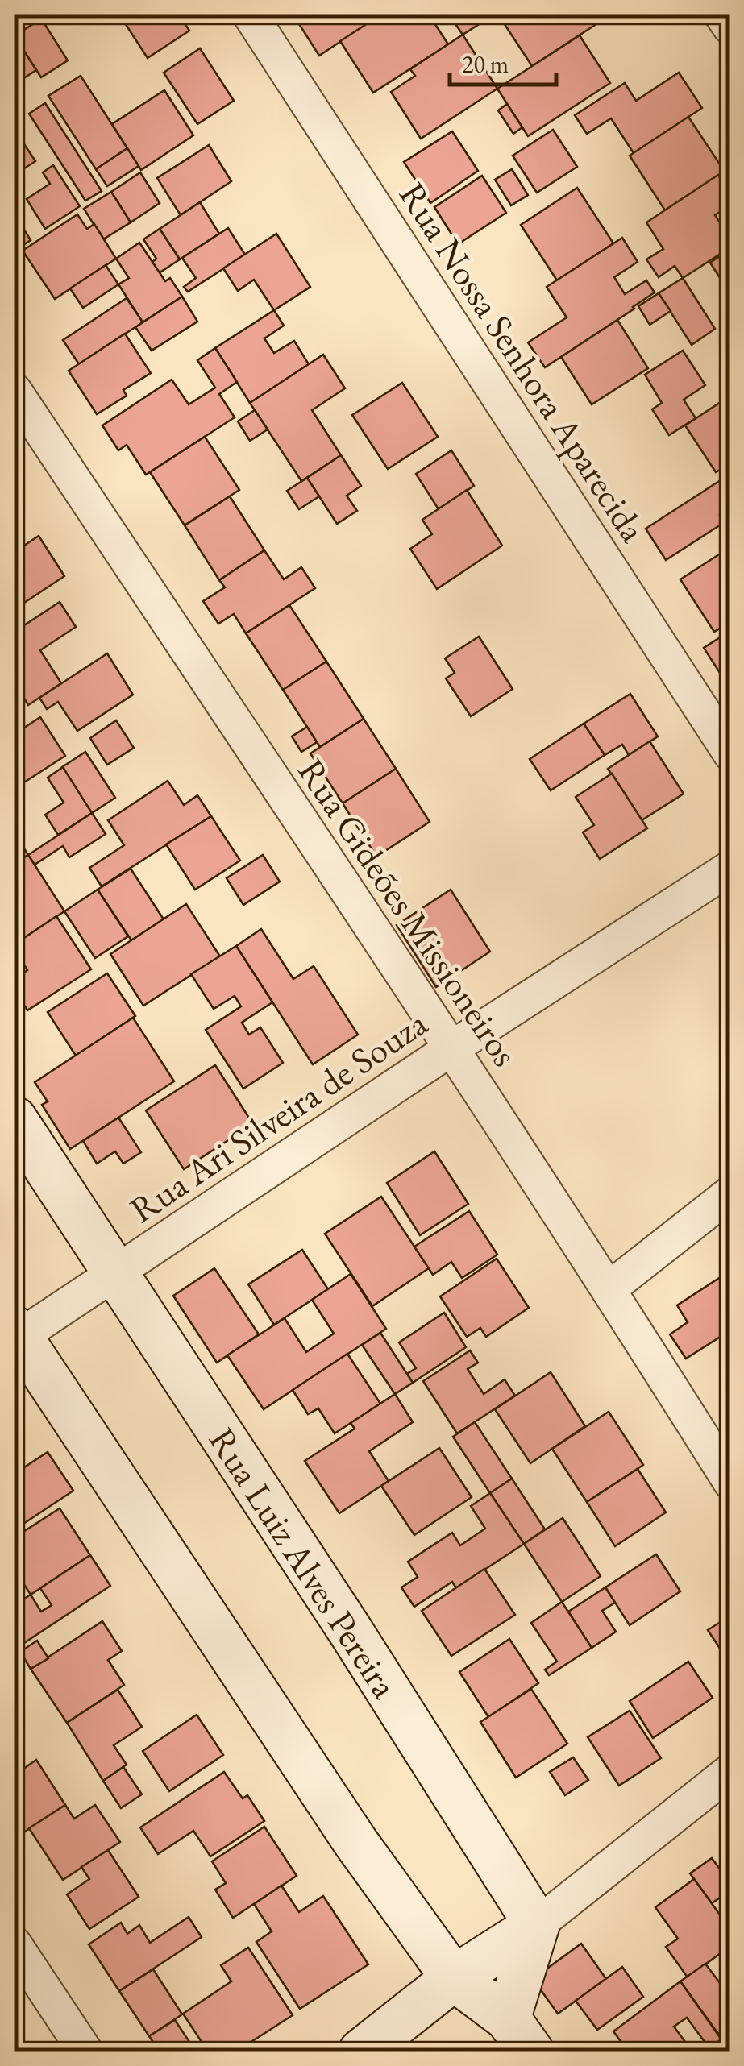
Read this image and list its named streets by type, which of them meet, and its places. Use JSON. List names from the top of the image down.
{
  "streets": {
    "street": [
      "Rua Nossa Senhora Aparecida",
      "Rua Gideões Missioneiros",
      "Rua Ari Silveira de Souza",
      "Rua Luiz Alves Pereira"
    ]
  },
  "crossings": [
    ["Rua Gideões Missioneiros", "Rua Ari Silveira de Souza"],
    ["Rua Ari Silveira de Souza", "Rua Luiz Alves Pereira"]
  ],
  "scale_bar": "20 m"
}
